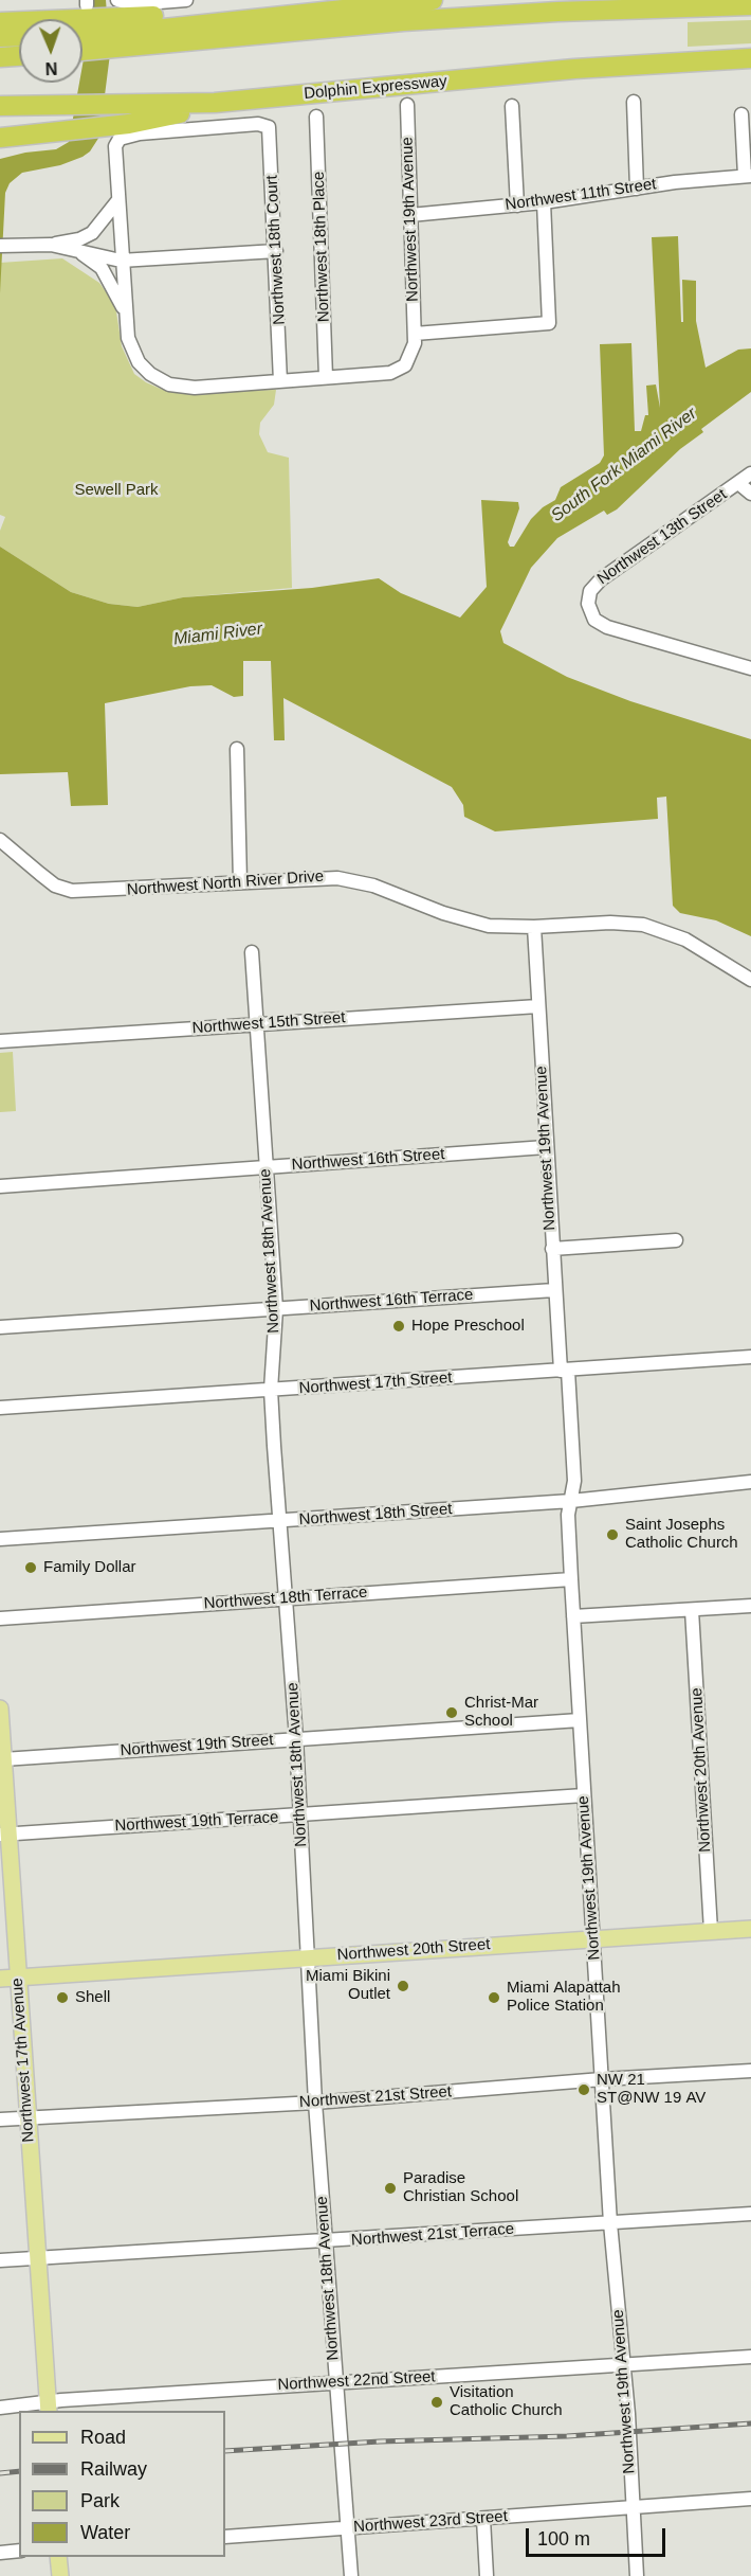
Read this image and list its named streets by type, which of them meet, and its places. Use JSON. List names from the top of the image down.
{
  "streets": {
    "highway": ["Dolphin Expressway"],
    "main road": ["Northwest 20th Street", "Northwest 17th Avenue"],
    "street": [
      "Northwest 11th Street",
      "Northwest 19th Avenue",
      "Northwest 18th Place",
      "Northwest 18th Court",
      "Northwest 13th Street",
      "Northwest North River Drive",
      "Northwest 15th Street",
      "Northwest 16th Street",
      "Northwest 18th Avenue",
      "Northwest 16th Terrace",
      "Northwest 17th Street",
      "Northwest 18th Street",
      "Northwest 18th Terrace",
      "Northwest 19th Street",
      "Northwest 20th Avenue",
      "Northwest 19th Terrace",
      "Northwest 21st Street",
      "Northwest 21st Terrace",
      "Northwest 22nd Street",
      "Northwest 23rd Street"
    ]
  },
  "crossings": [
    ["Northwest 11th Street", "Northwest 19th Avenue"],
    ["Northwest 19th Avenue", "Northwest North River Drive"],
    ["Northwest 19th Avenue", "Northwest 15th Street"],
    ["Northwest 19th Avenue", "Northwest 16th Street"],
    ["Northwest 19th Avenue", "Northwest 16th Terrace"],
    ["Northwest 19th Avenue", "Northwest 17th Street"],
    ["Northwest 19th Avenue", "Northwest 18th Street"],
    ["Northwest 19th Avenue", "Northwest 18th Terrace"],
    ["Northwest 19th Avenue", "Northwest 19th Street"],
    ["Northwest 19th Avenue", "Northwest 19th Terrace"],
    ["Northwest 19th Avenue", "Northwest 20th Street"],
    ["Northwest 19th Avenue", "Northwest 21st Street"],
    ["Northwest 19th Avenue", "Northwest 21st Terrace"],
    ["Northwest 19th Avenue", "Northwest 22nd Street"],
    ["Northwest 19th Avenue", "Northwest 23rd Street"],
    ["Northwest 15th Street", "Northwest 18th Avenue"],
    ["Northwest 16th Street", "Northwest 18th Avenue"],
    ["Northwest 18th Avenue", "Northwest 16th Terrace"],
    ["Northwest 18th Avenue", "Northwest 17th Street"],
    ["Northwest 18th Avenue", "Northwest 18th Street"],
    ["Northwest 18th Avenue", "Northwest 18th Terrace"],
    ["Northwest 18th Avenue", "Northwest 19th Street"],
    ["Northwest 18th Avenue", "Northwest 19th Terrace"],
    ["Northwest 18th Avenue", "Northwest 20th Street"],
    ["Northwest 18th Avenue", "Northwest 21st Street"],
    ["Northwest 18th Avenue", "Northwest 21st Terrace"],
    ["Northwest 18th Avenue", "Northwest 22nd Street"],
    ["Northwest 18th Avenue", "Northwest 23rd Street"],
    ["Northwest 19th Street", "Northwest 17th Avenue"],
    ["Northwest 20th Avenue", "Northwest 20th Street"],
    ["Northwest 19th Terrace", "Northwest 17th Avenue"],
    ["Northwest 20th Street", "Northwest 17th Avenue"],
    ["Northwest 17th Avenue", "Northwest 21st Street"],
    ["Northwest 17th Avenue", "Northwest 21st Terrace"],
    ["Northwest 17th Avenue", "Northwest 22nd Street"]
  ],
  "water": ["South Fork Miami River", "Miami River"],
  "parks": ["Sewell Park"],
  "places": [
    "Hope Preschool",
    "Saint Josephs Catholic Church",
    "Family Dollar",
    "Christ-Mar School",
    "Miami Bikini Outlet",
    "Shell",
    "Miami Alapattah Police Station",
    "NW 21 ST@NW 19 AV",
    "Paradise Christian School",
    "Visitation Catholic Church"
  ],
  "legend": [
    "Road",
    "Railway",
    "Park",
    "Water"
  ],
  "scale_bar": "100 m",
  "north": "bottom"
}
